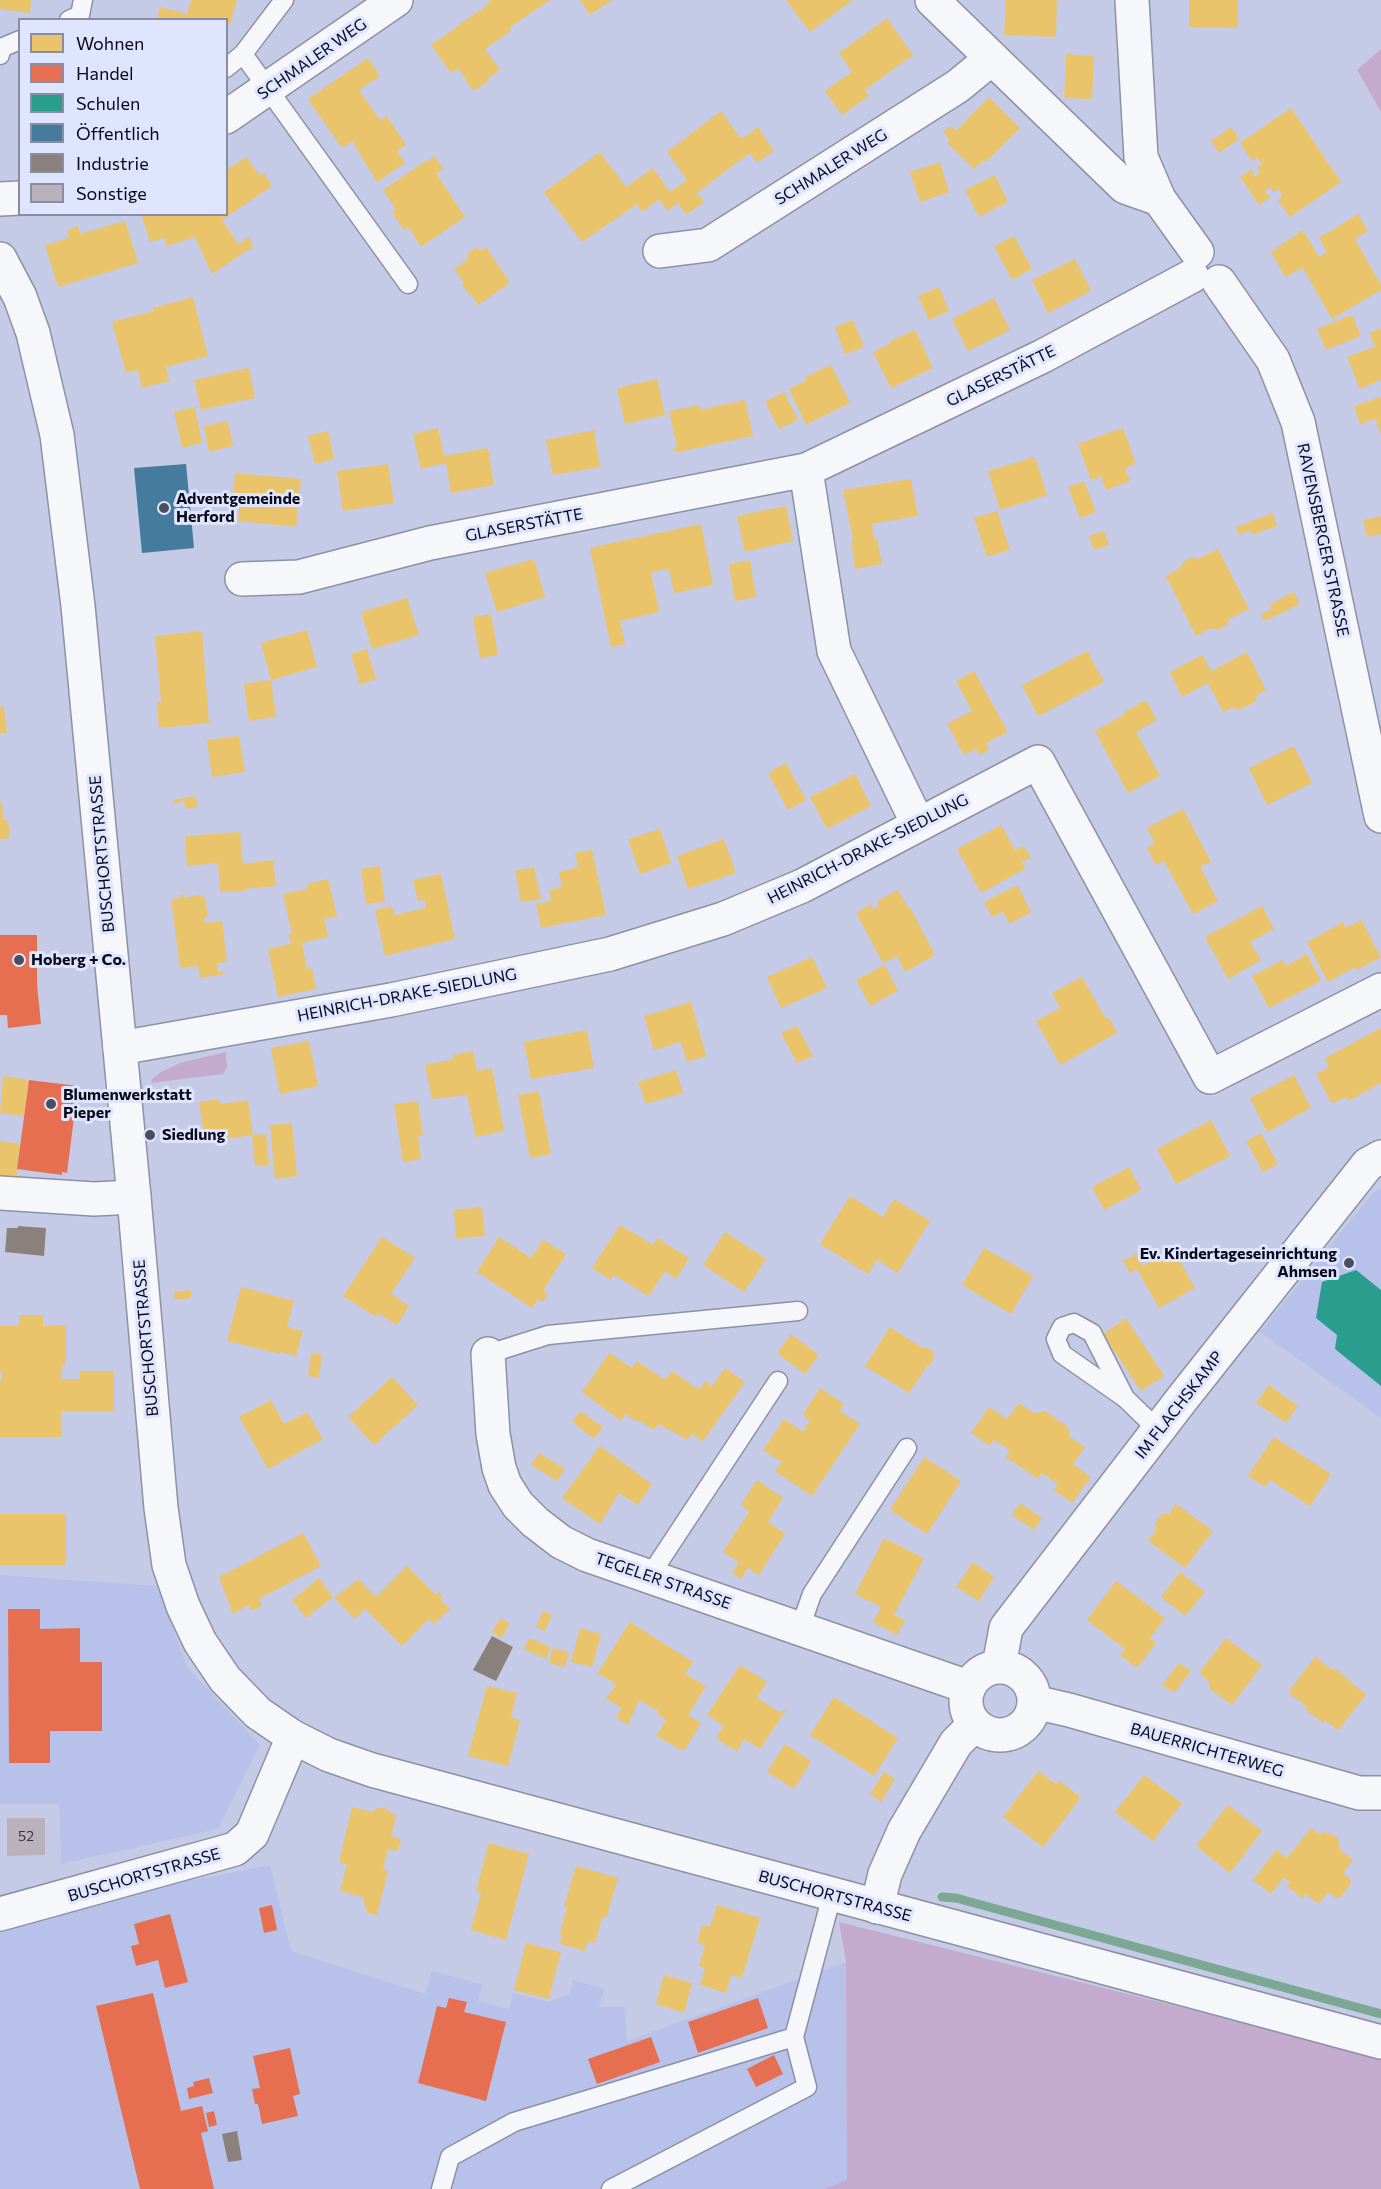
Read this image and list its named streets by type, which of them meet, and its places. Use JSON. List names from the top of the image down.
{
  "streets": {
    "street": [
      "SCHMALER WEG",
      "GLASERSTÄTTE",
      "RAVENSBERGER STRASSE",
      "HEINRICH-DRAKE-SIEDLUNG",
      "BUSCHORTSTRASSE",
      "IM FLACHSKAMP",
      "TEGELER STRASSE",
      "BAUERRICHTERWEG"
    ]
  },
  "crossings": [
    ["GLASERSTÄTTE", "RAVENSBERGER STRASSE"],
    ["HEINRICH-DRAKE-SIEDLUNG", "BUSCHORTSTRASSE"],
    ["IM FLACHSKAMP", "TEGELER STRASSE"],
    ["IM FLACHSKAMP", "BAUERRICHTERWEG"],
    ["TEGELER STRASSE", "BAUERRICHTERWEG"]
  ],
  "places": [
    "Adventgemeinde Herford",
    "Hoberg + Co.",
    "Blumenwerkstatt Pieper",
    "Siedlung",
    "Ev. Kindertageseinrichtung Ahmsen"
  ],
  "house_numbers": ["52"],
  "legend": [
    "Wohnen",
    "Handel",
    "Schulen",
    "Öffentlich",
    "Industrie",
    "Sonstige"
  ]
}
